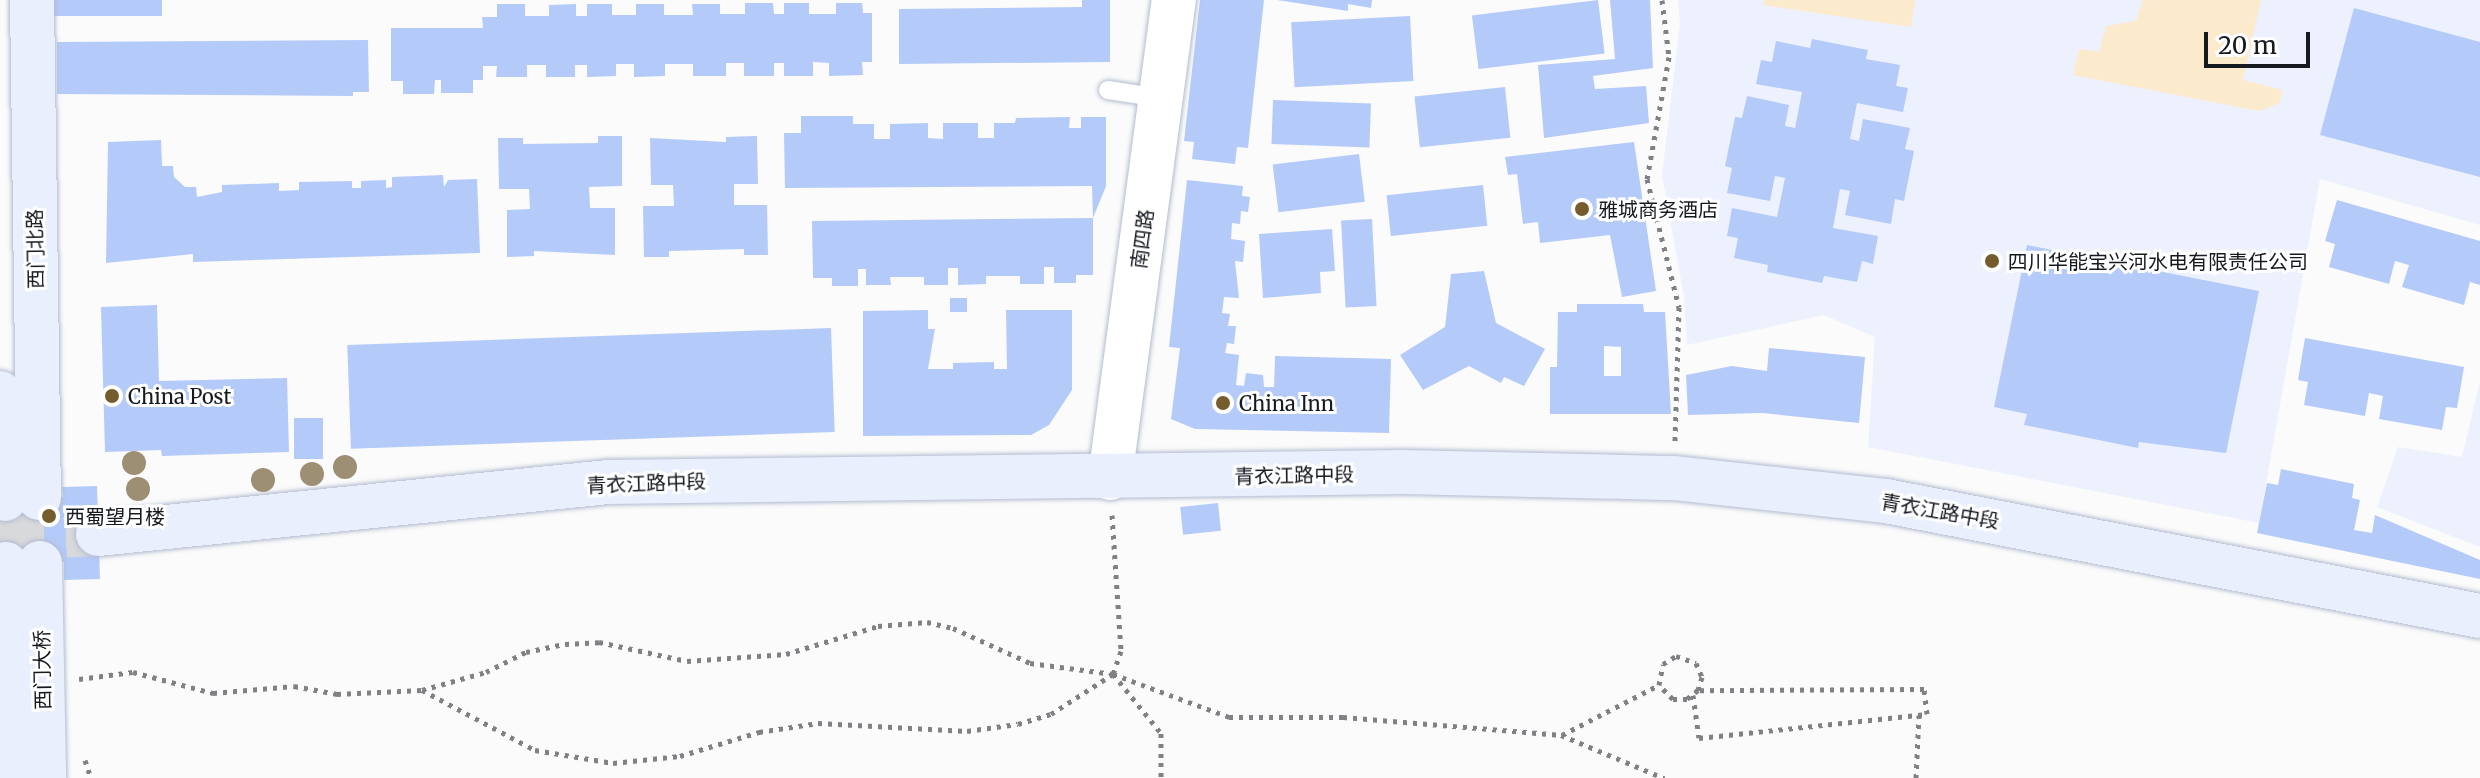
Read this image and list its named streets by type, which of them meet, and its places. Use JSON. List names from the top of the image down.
{
  "streets": {
    "main road": ["西门北路", "青衣江路中段", "西门大桥"],
    "street": ["南四路"]
  },
  "crossings": [
    ["南四路", "青衣江路中段"]
  ],
  "places": [
    "雅城商务酒店",
    "四川华能宝兴河水电有限责任公司",
    "China Post",
    "China Inn",
    "西蜀望月楼"
  ],
  "scale_bar": "20 m"
}
